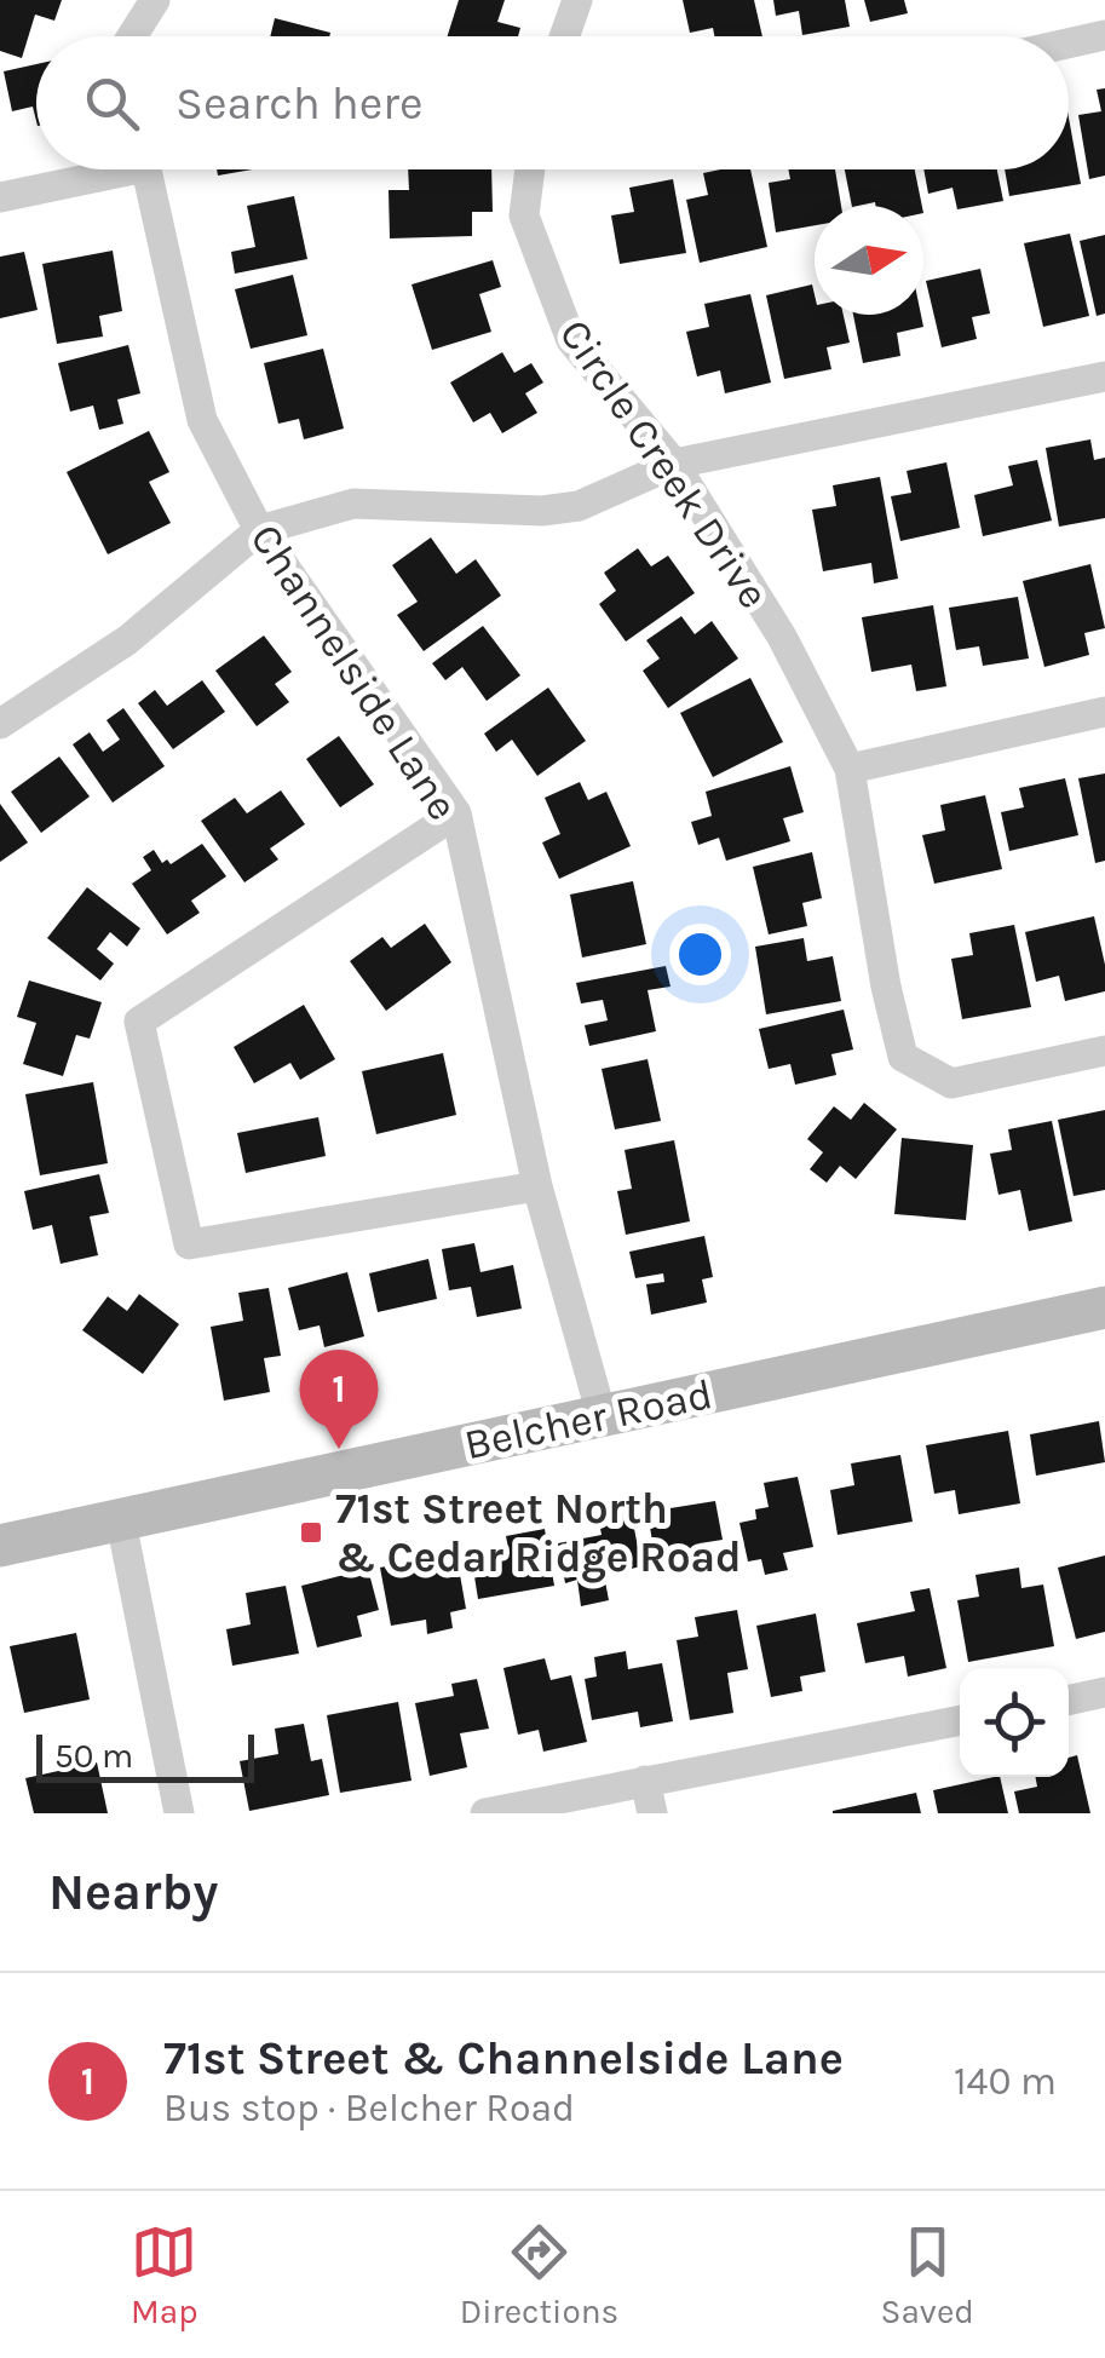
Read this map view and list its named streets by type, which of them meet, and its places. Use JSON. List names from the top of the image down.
{
  "streets": {
    "main road": ["Belcher Road"],
    "street": ["Circle Creek Drive", "Channelside Lane"]
  },
  "crossings": [
    ["Channelside Lane", "Belcher Road"]
  ],
  "places": {
    "transit": ["71st Street North & Cedar Ridge Road"]
  },
  "scale_bar": "50 m",
  "north": "right",
  "page": {
    "search": "Search here",
    "pins": "1",
    "scale": "50 m",
    "heading": "Nearby",
    "list": [
      {
        "mark": "1",
        "name": "71st Street & Channelside Lane",
        "note": "Bus stop · Belcher Road",
        "value": "140 m"
      }
    ],
    "nav": ["Map", "Directions", "Saved"]
  }
}
